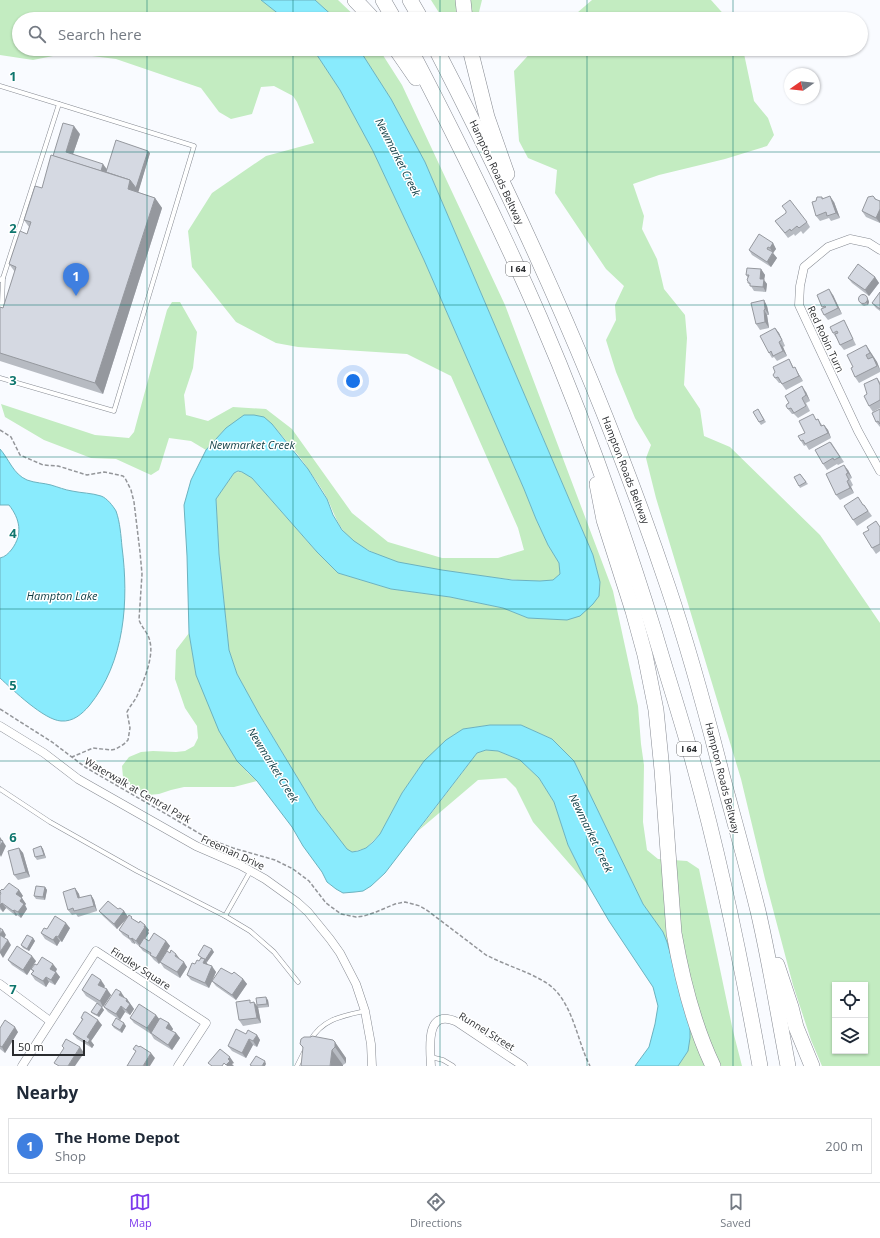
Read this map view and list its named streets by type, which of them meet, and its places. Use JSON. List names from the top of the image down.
{
  "streets": {
    "highway": ["Hampton Roads Beltway", "I 64"],
    "street": [
      "Red Robin Turn",
      "Freeman Drive",
      "Findley Square",
      "Runnel Street"
    ],
    "path": ["Waterwalk at Central Park"]
  },
  "crossings": [
    ["Hampton Roads Beltway", "I 64"]
  ],
  "water": ["Newmarket Creek", "Hampton Lake"],
  "scale_bar": "50 m",
  "north": "left",
  "page": {
    "search": "Search here",
    "pins": "1",
    "scale": "50 m",
    "heading": "Nearby",
    "list": [
      {
        "mark": "1",
        "name": "The Home Depot",
        "note": "Shop",
        "value": "200 m"
      }
    ],
    "nav": ["Map", "Directions", "Saved"]
  },
  "grid": {
    "rows": [
      "1",
      "2",
      "3",
      "4",
      "5",
      "6",
      "7"
    ]
  }
}
